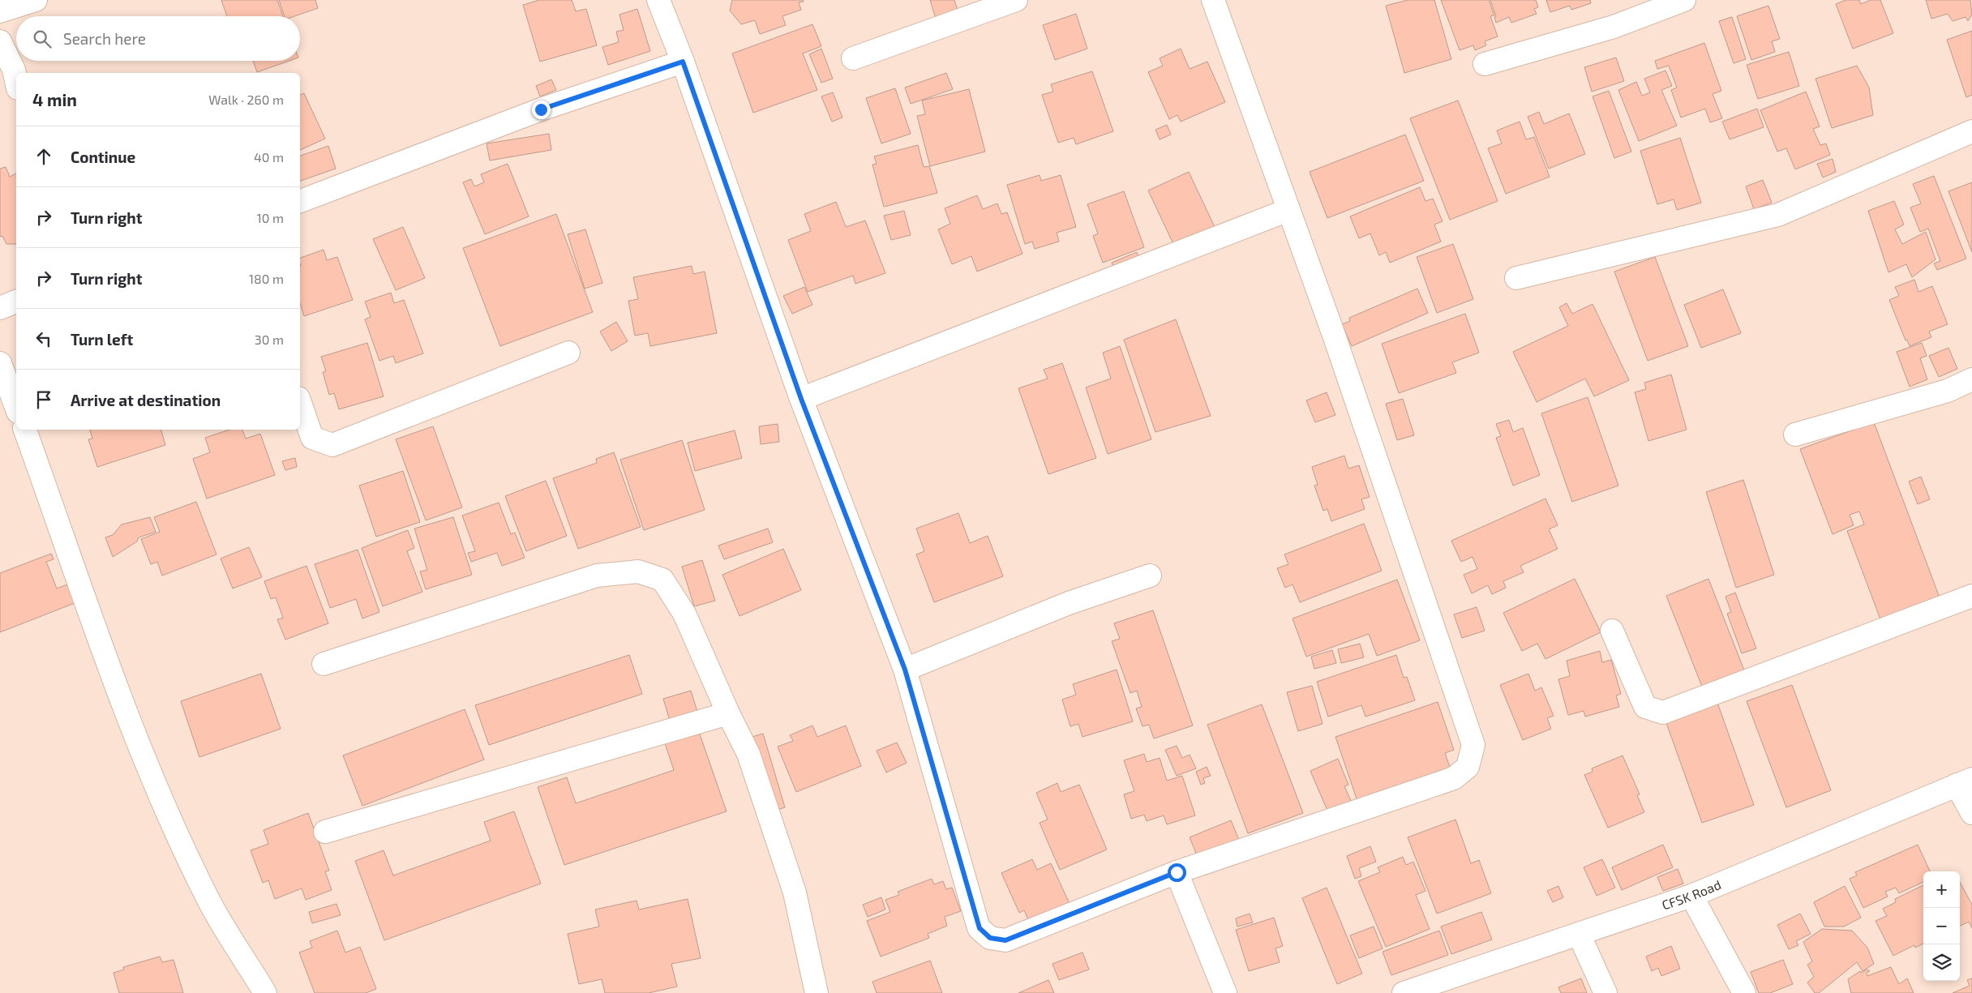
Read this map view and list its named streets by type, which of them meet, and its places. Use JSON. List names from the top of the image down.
{
  "streets": {
    "street": ["CFSK Road"]
  },
  "page": {
    "search": "Search here",
    "heading": ["4 min", "Walk · 260 m"],
    "list": [
      ["Continue", "40 m"],
      ["Turn right", "10 m"],
      ["Turn right", "180 m"],
      ["Turn left", "30 m"],
      "Arrive at destination"
    ],
    "map_buttons": ["+", "−"]
  }
}
